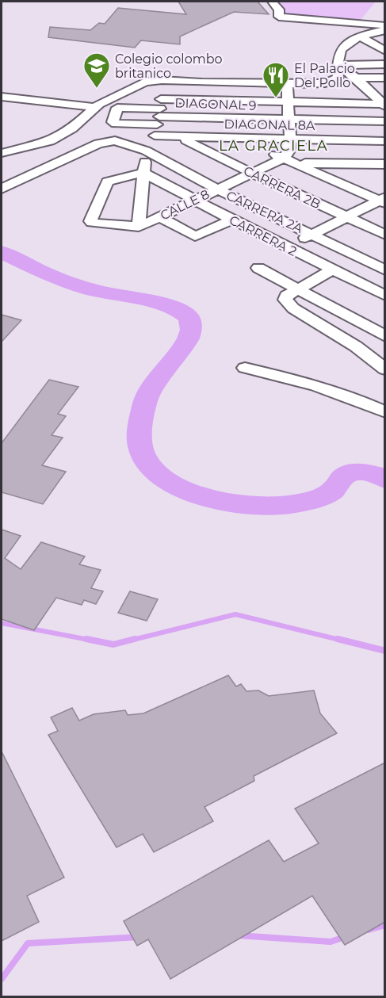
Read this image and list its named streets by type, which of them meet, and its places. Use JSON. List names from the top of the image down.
{
  "streets": {
    "street": [
      "DIAGONAL 9",
      "DIAGONAL 8A",
      "CARRERA 2B",
      "CALLE 8",
      "CARRERA 2A",
      "CARRERA 2"
    ]
  },
  "crossings": [
    ["DIAGONAL 9", "DIAGONAL 8A"],
    ["DIAGONAL 8A", "CARRERA 2B"],
    ["CARRERA 2B", "CALLE 8"],
    ["CALLE 8", "CARRERA 2A"],
    ["CALLE 8", "CARRERA 2"]
  ],
  "districts": ["LA GRACIELA"],
  "places": {
    "school or university": ["Colegio colombo britanico"],
    "restaurant": ["El Palacio Del Pollo"]
  }
}
